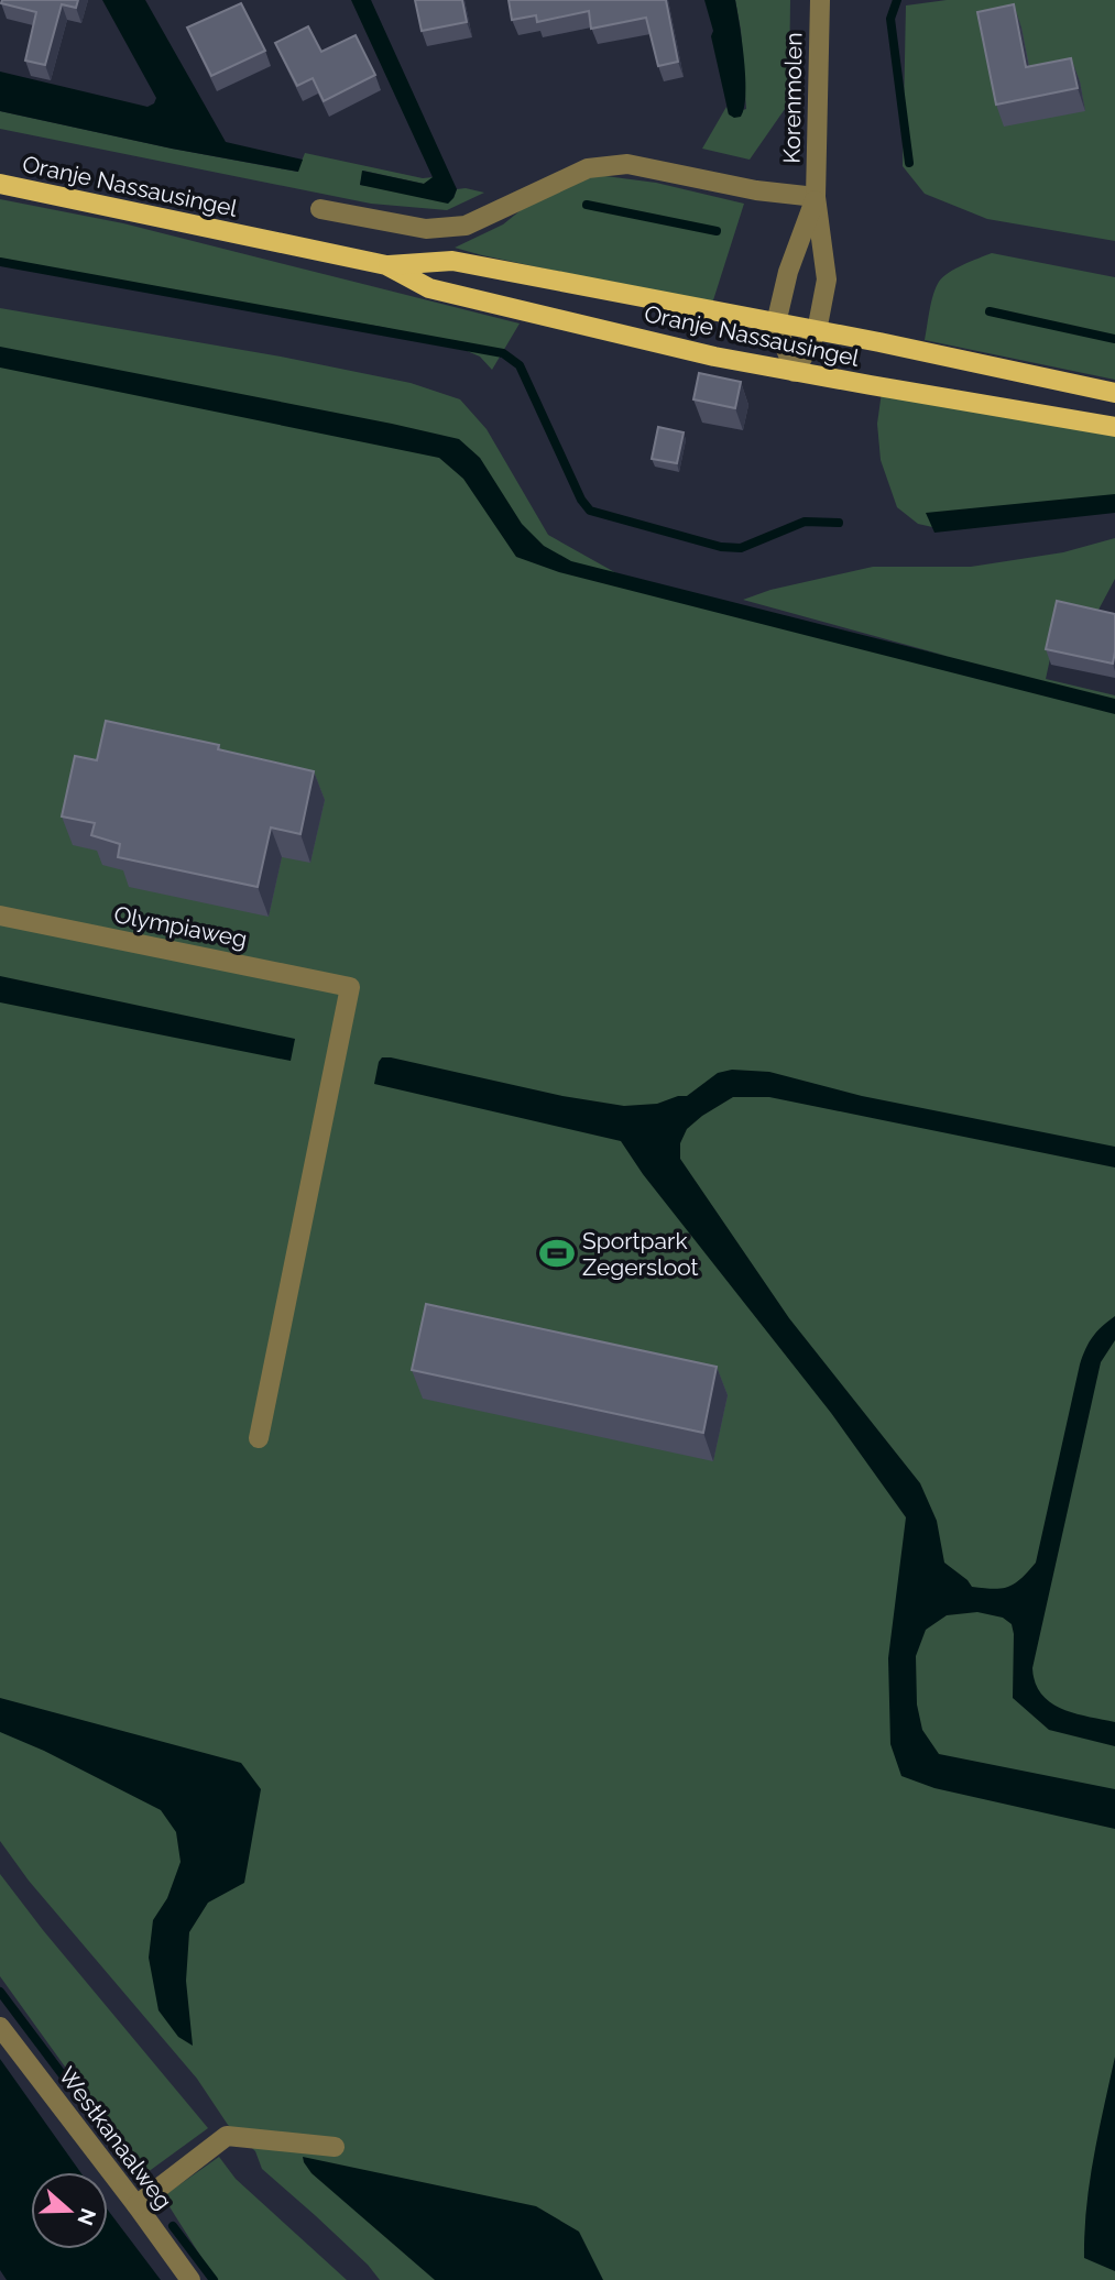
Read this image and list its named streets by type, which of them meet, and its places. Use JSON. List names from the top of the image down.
{
  "streets": {
    "main road": ["Oranje Nassausingel"],
    "street": ["Korenmolen", "Olympiaweg", "Westkanaalweg"]
  },
  "crossings": [
    ["Korenmolen", "Oranje Nassausingel"]
  ],
  "places": {
    "sports": ["Sportpark Zegersloot"]
  },
  "north": "right"
}
